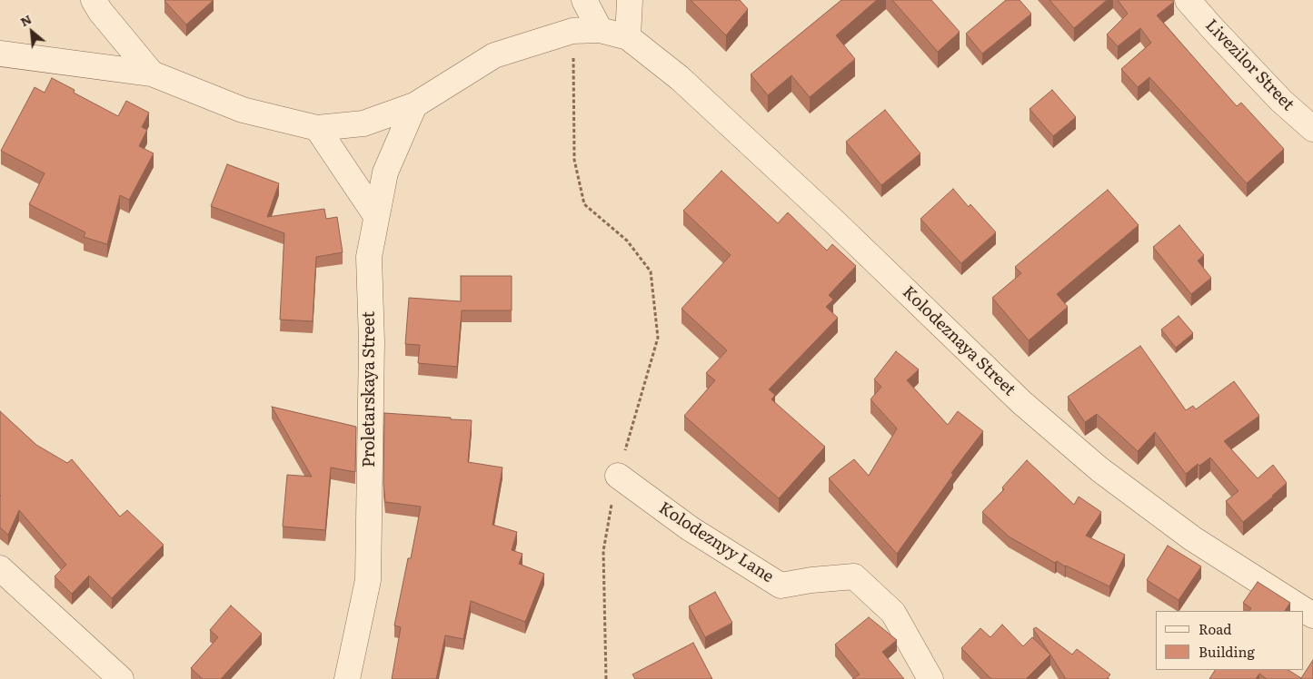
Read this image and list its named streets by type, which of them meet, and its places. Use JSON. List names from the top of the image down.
{
  "streets": {
    "street": [
      "Livezilor Street",
      "Kolodeznaya Street",
      "Proletarskaya Street",
      "Kolodeznyy Lane"
    ]
  },
  "legend": ["Road", "Building"],
  "north": "top left"
}
